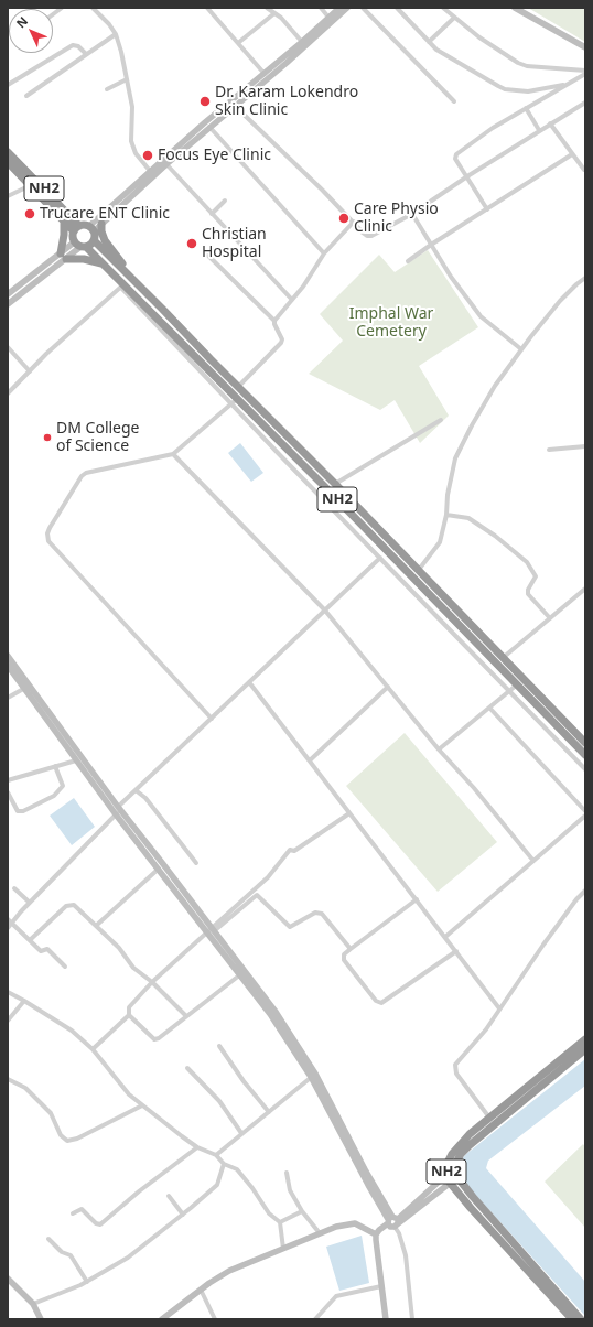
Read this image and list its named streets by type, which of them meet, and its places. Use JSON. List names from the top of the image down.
{
  "streets": {
    "highway": ["NH2"]
  },
  "parks": ["Imphal War Cemetery"],
  "places": [
    "Dr. Karam Lokendro Skin Clinic",
    "Focus Eye Clinic",
    "Trucare ENT Clinic",
    "Care Physio Clinic",
    "Christian Hospital",
    "DM College of Science"
  ],
  "north": "top left"
}
